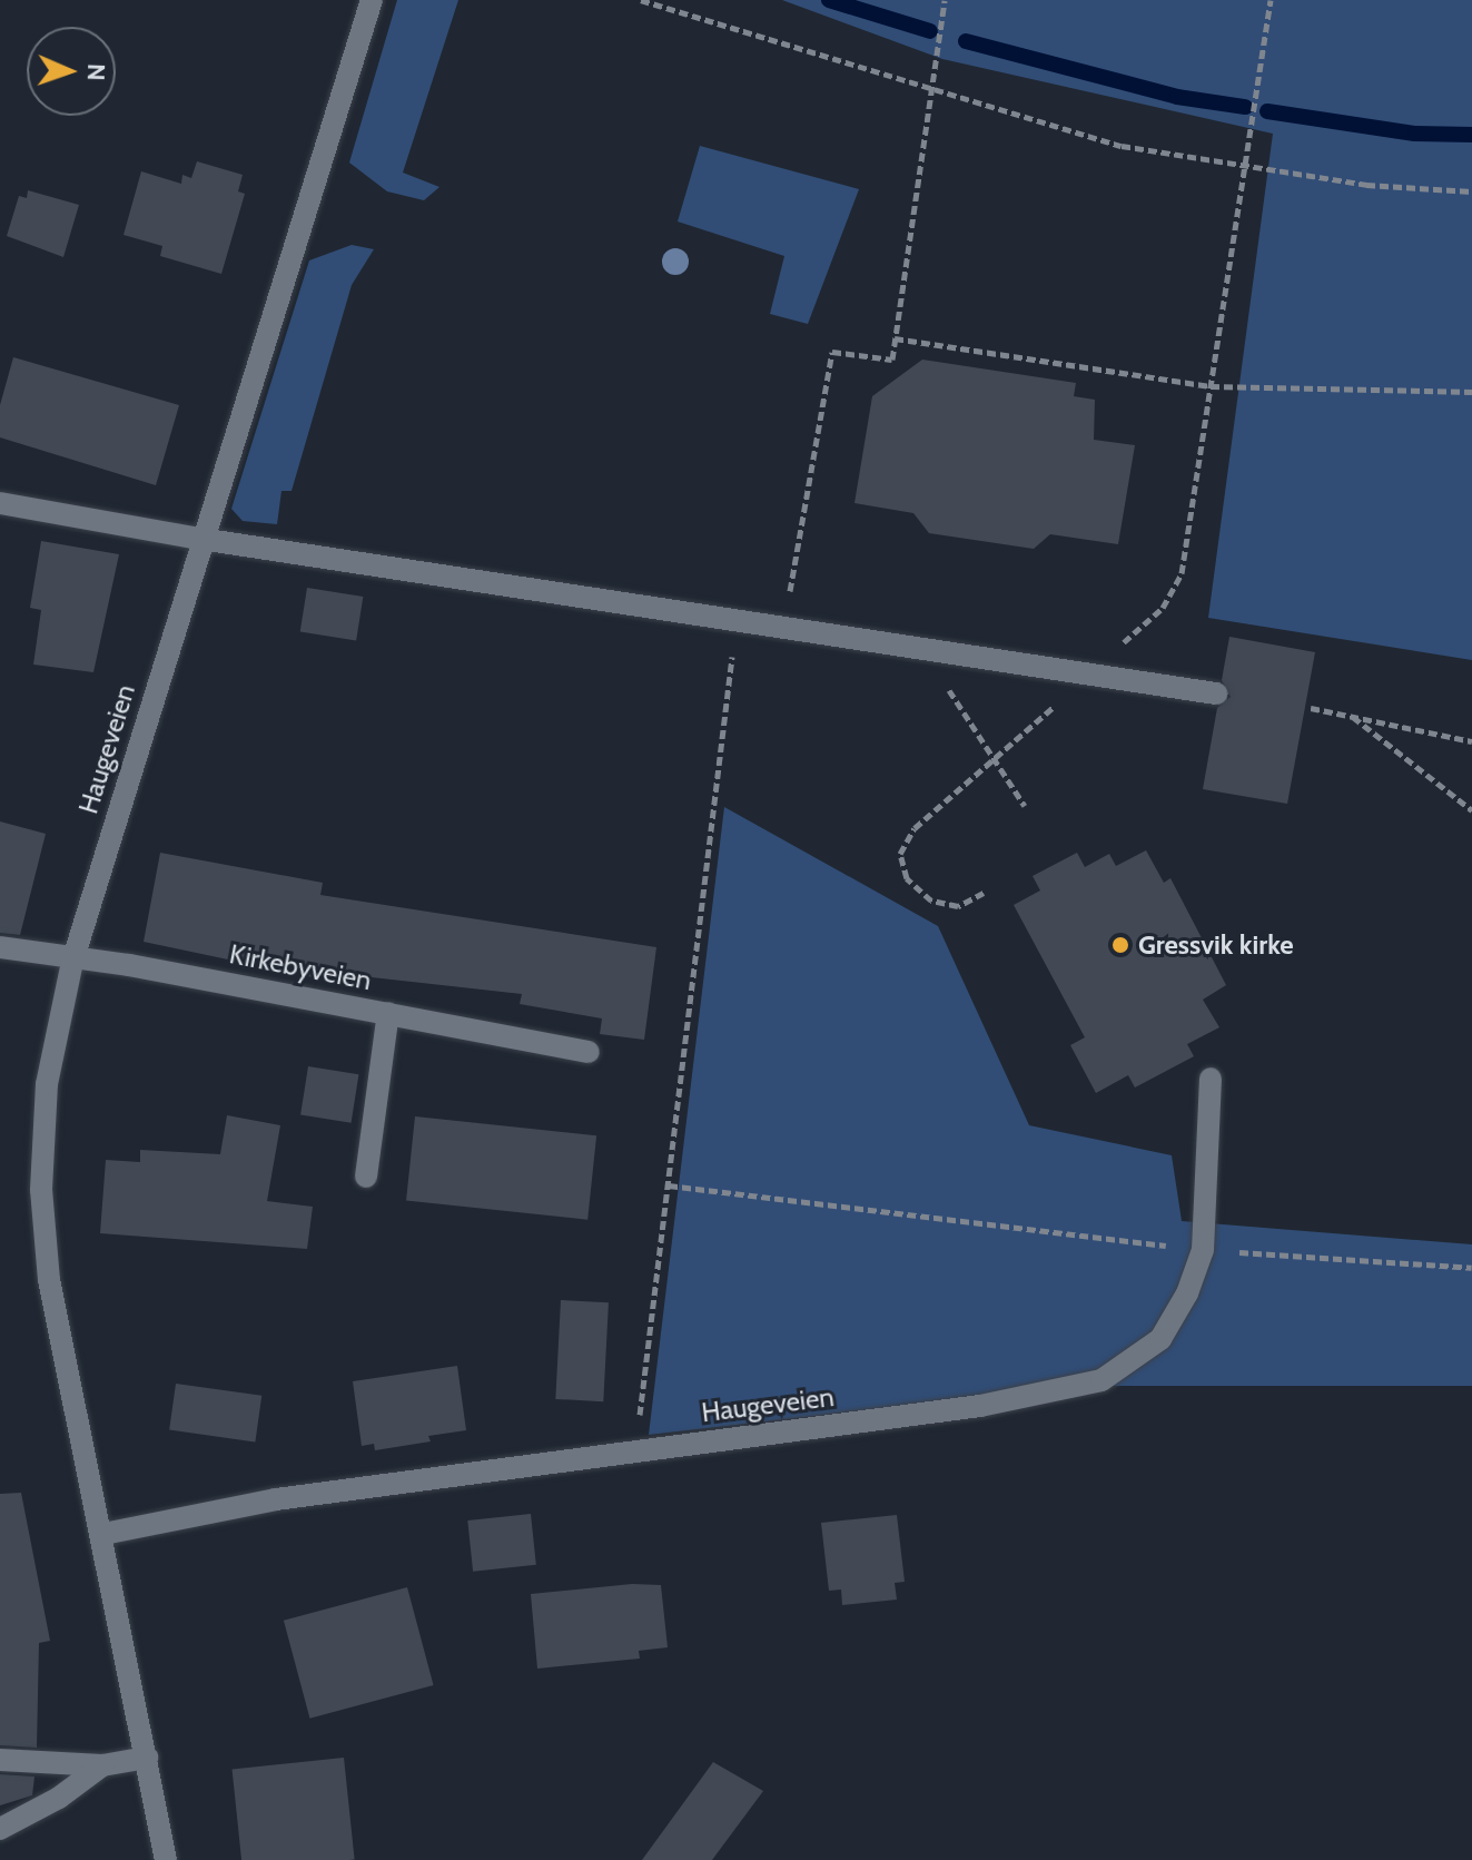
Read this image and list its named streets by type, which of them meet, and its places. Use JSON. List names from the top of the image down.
{
  "streets": {
    "street": ["Haugeveien", "Kirkebyveien"]
  },
  "crossings": [
    ["Haugeveien", "Kirkebyveien"]
  ],
  "places": ["Gressvik kirke"],
  "north": "right"
}
